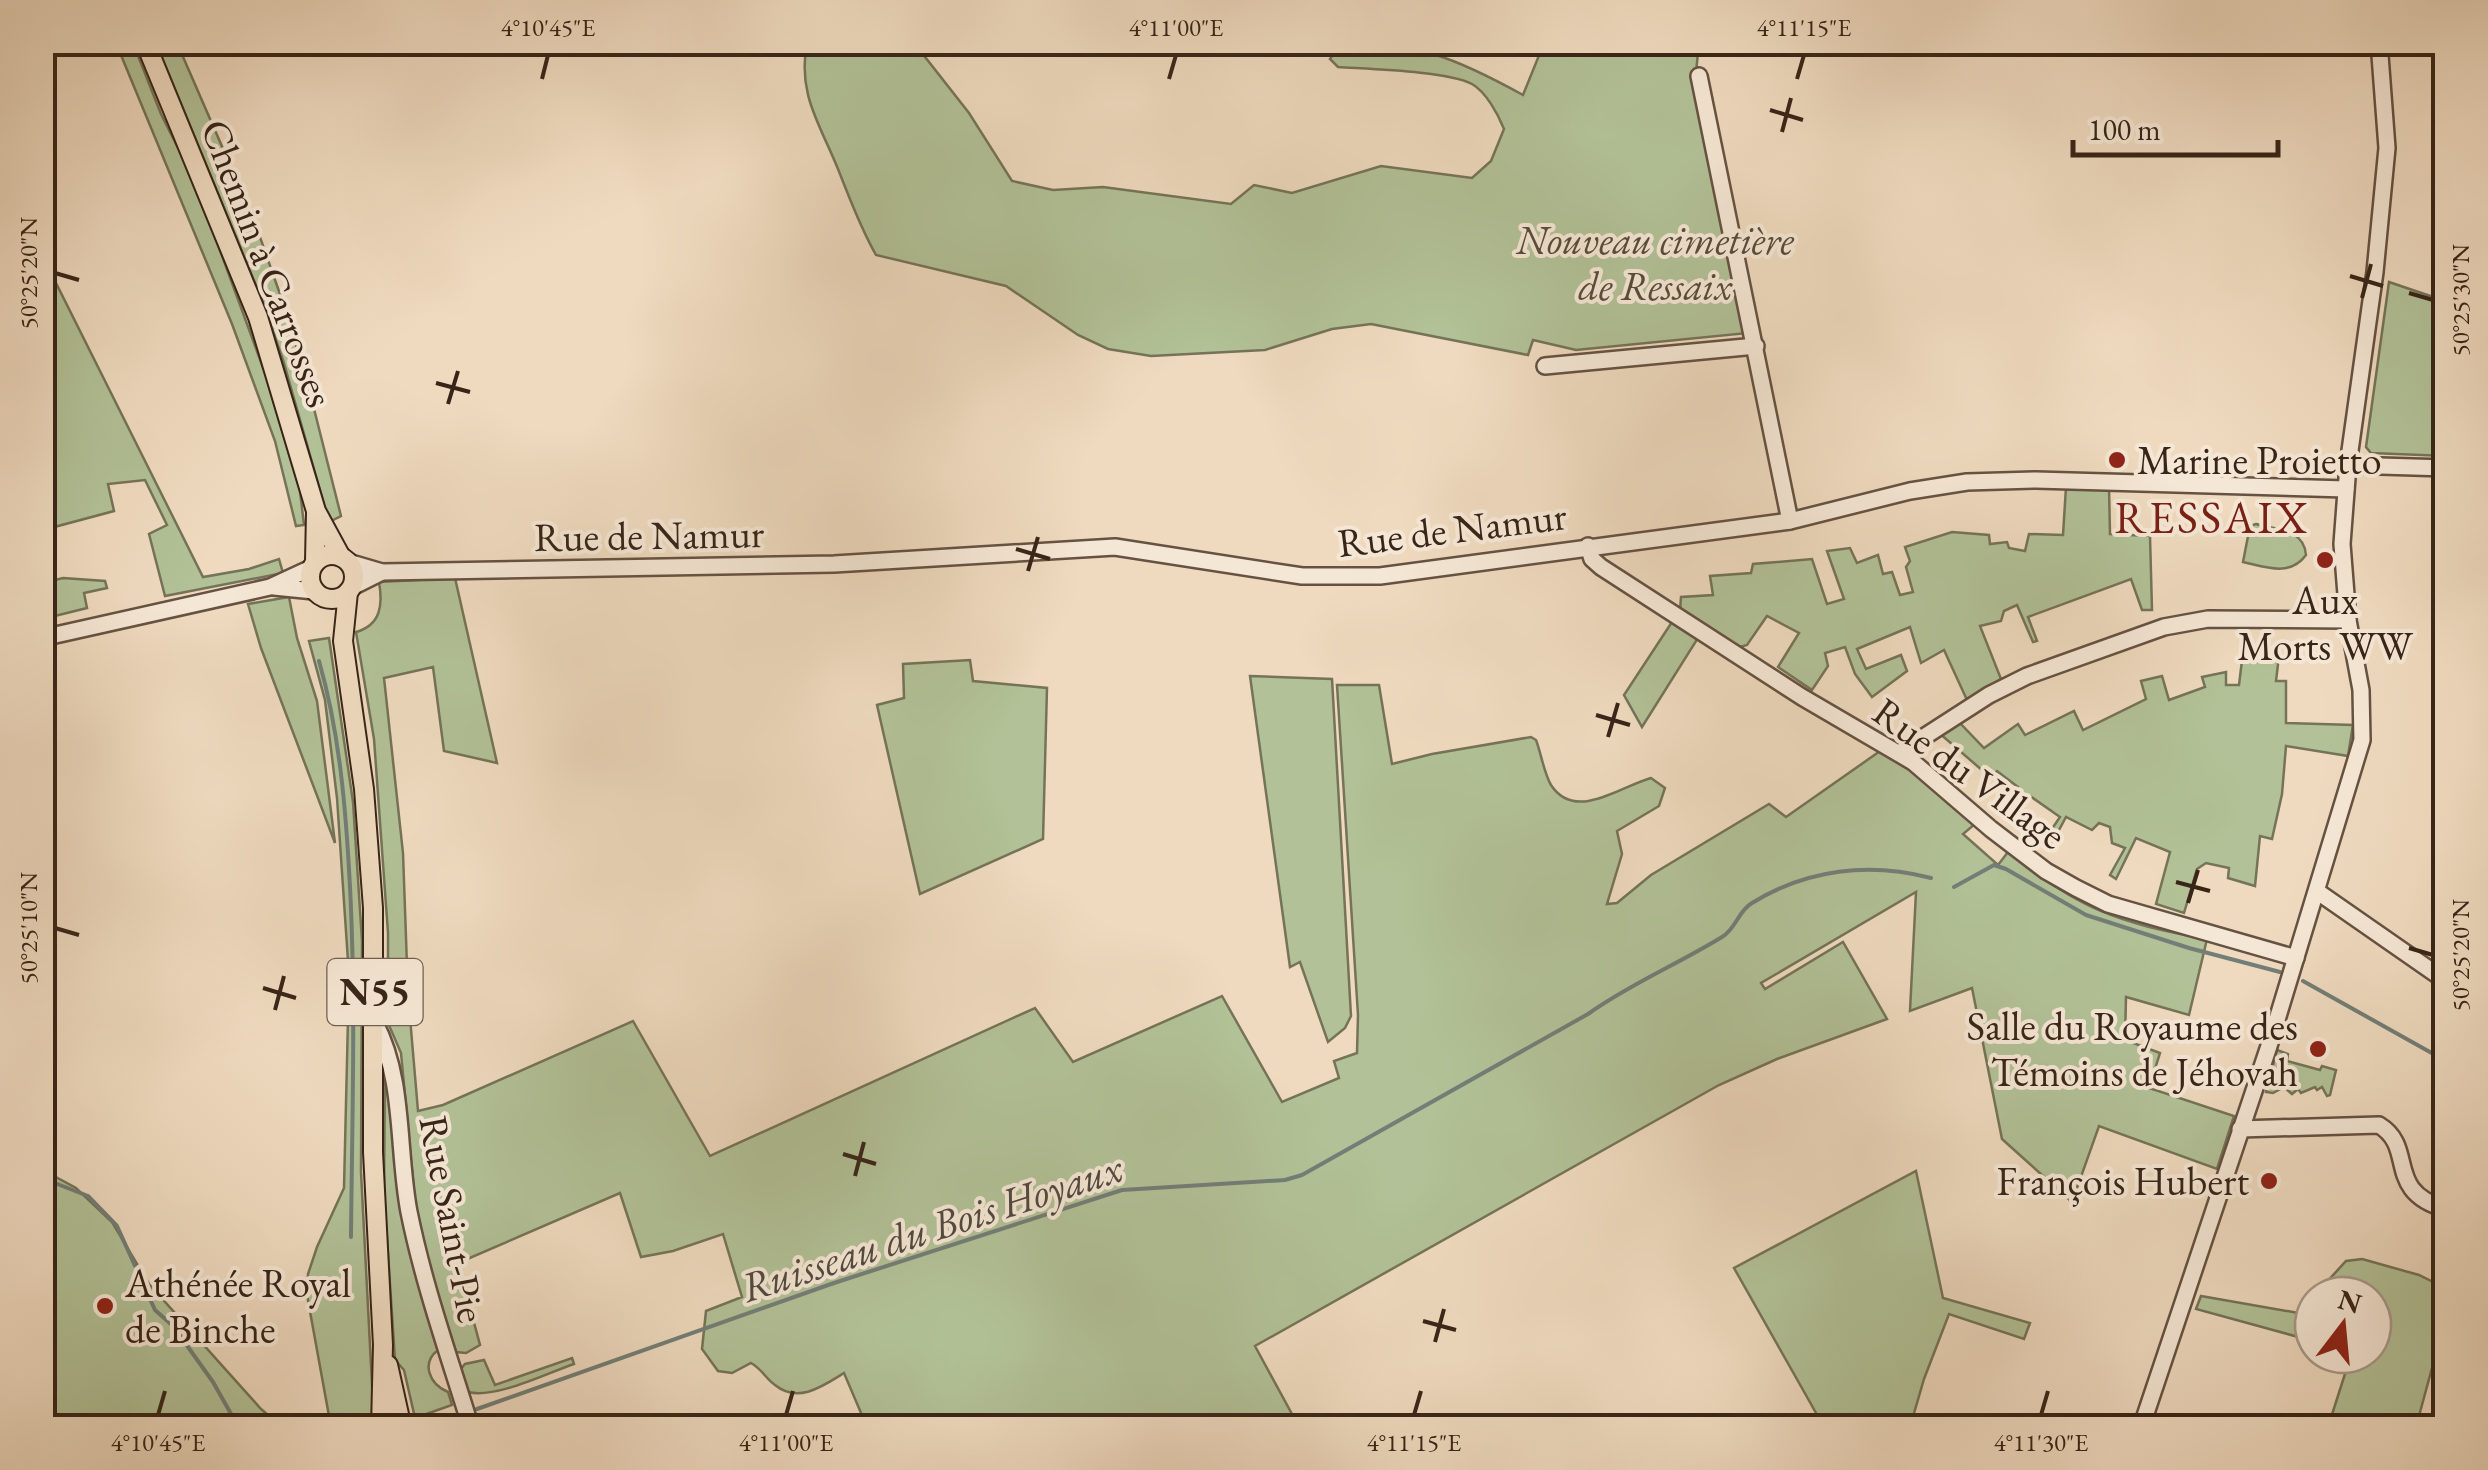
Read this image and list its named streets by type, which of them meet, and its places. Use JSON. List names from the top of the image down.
{
  "streets": {
    "main road": ["Chemin à Carrosses", "N55"],
    "street": ["Rue de Namur", "Rue du Village", "Rue Saint-Pie"]
  },
  "crossings": [
    ["Chemin à Carrosses", "Rue de Namur"],
    ["Chemin à Carrosses", "N55"],
    ["Rue de Namur", "Rue du Village"],
    ["Rue de Namur", "N55"],
    ["N55", "Rue Saint-Pie"]
  ],
  "districts": ["RESSAIX"],
  "water": ["Ruisseau du Bois Hoyaux"],
  "parks": ["Nouveau cimetière de Ressaix"],
  "places": [
    "Marine Proietto",
    "Aux Morts WW",
    "Salle du Royaume des Témoins de Jéhovah",
    "François Hubert",
    "Athénée Royal de Binche"
  ],
  "scale_bar": "100 m",
  "north": "top",
  "coordinates": [
    "4°10'45\"E",
    "4°11'00\"E",
    "4°11'15\"E",
    "50°25'20\"N",
    "50°25'30\"N",
    "50°25'10\"N",
    "4°11'30\"E"
  ]
}
